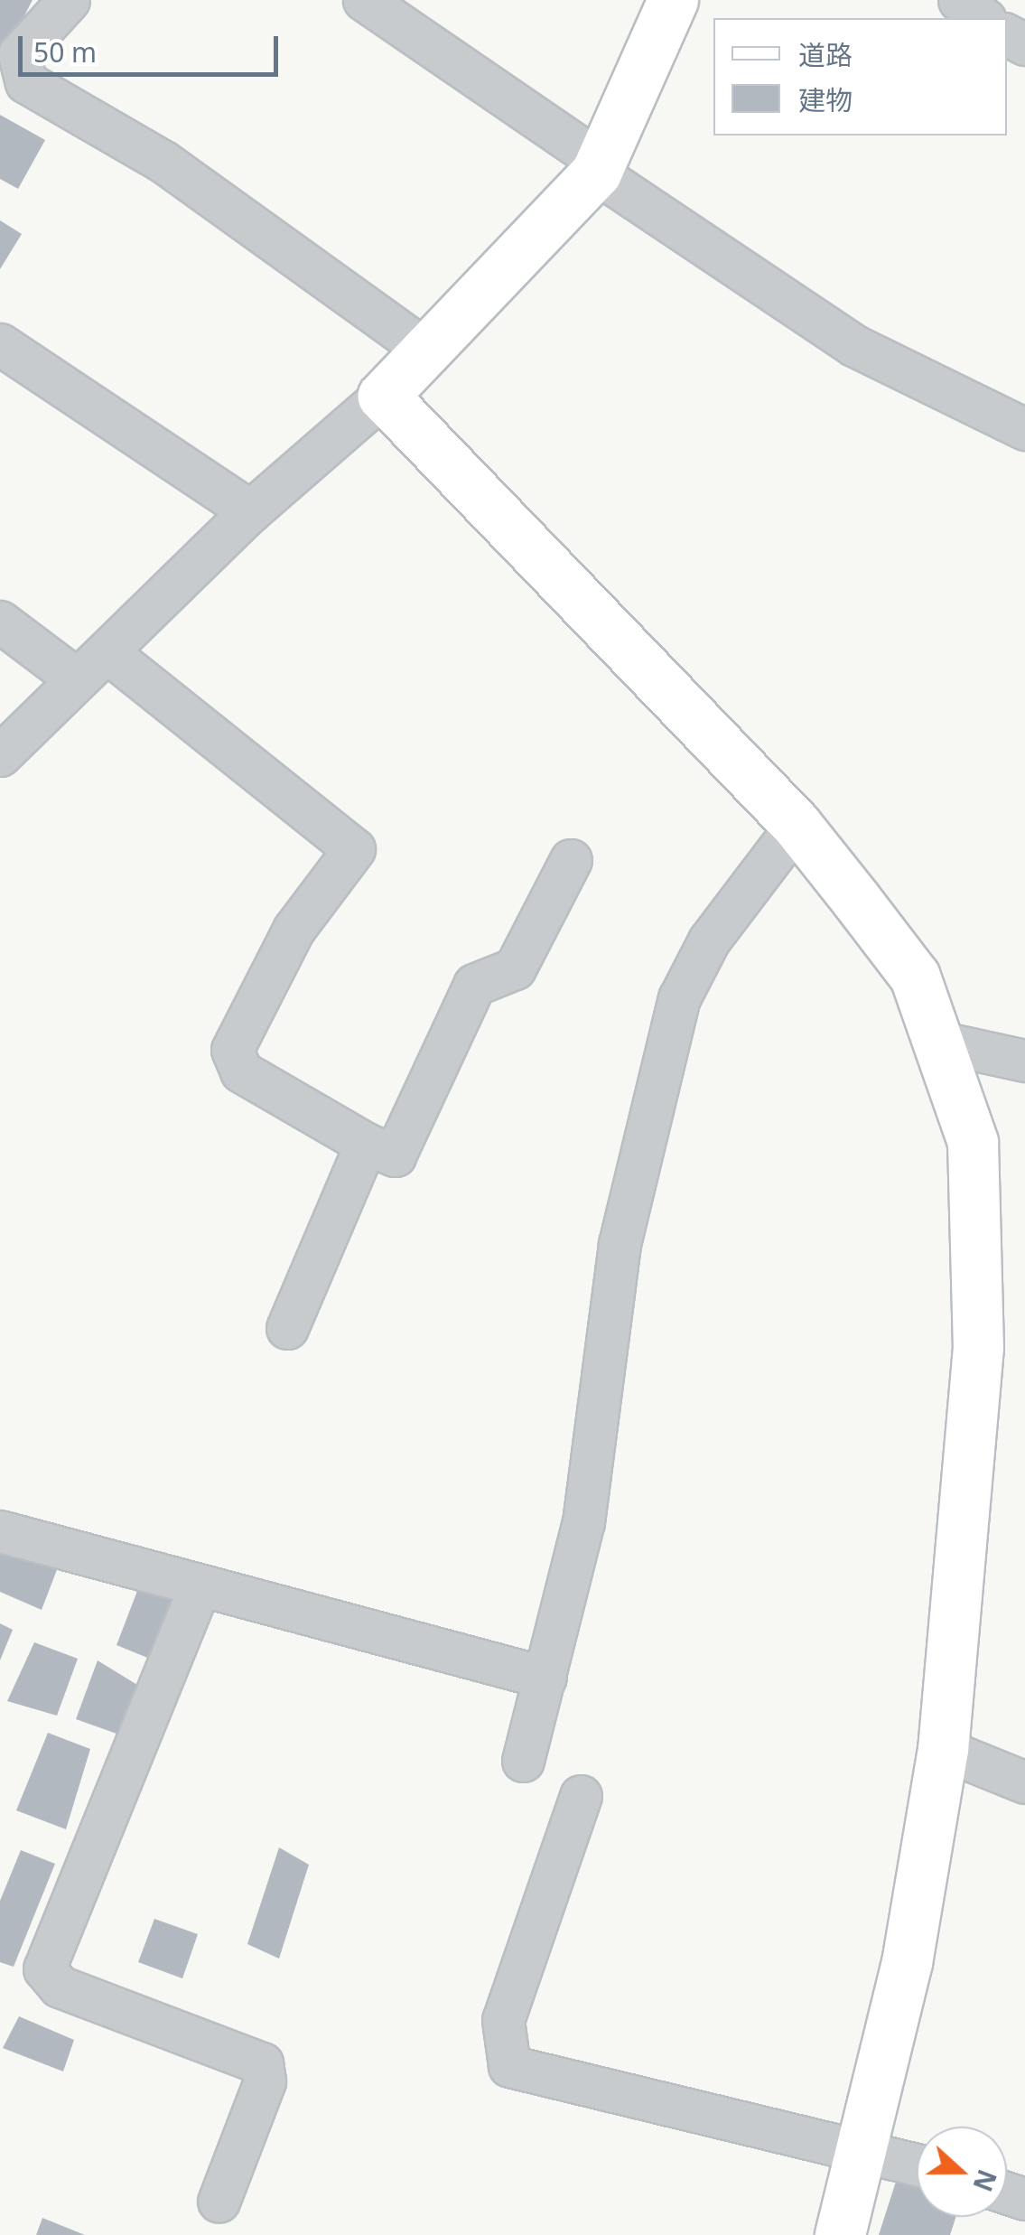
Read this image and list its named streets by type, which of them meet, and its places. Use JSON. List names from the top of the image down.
{
  "legend": ["道路", "建物"],
  "scale_bar": "50 m",
  "north": "right"
}
